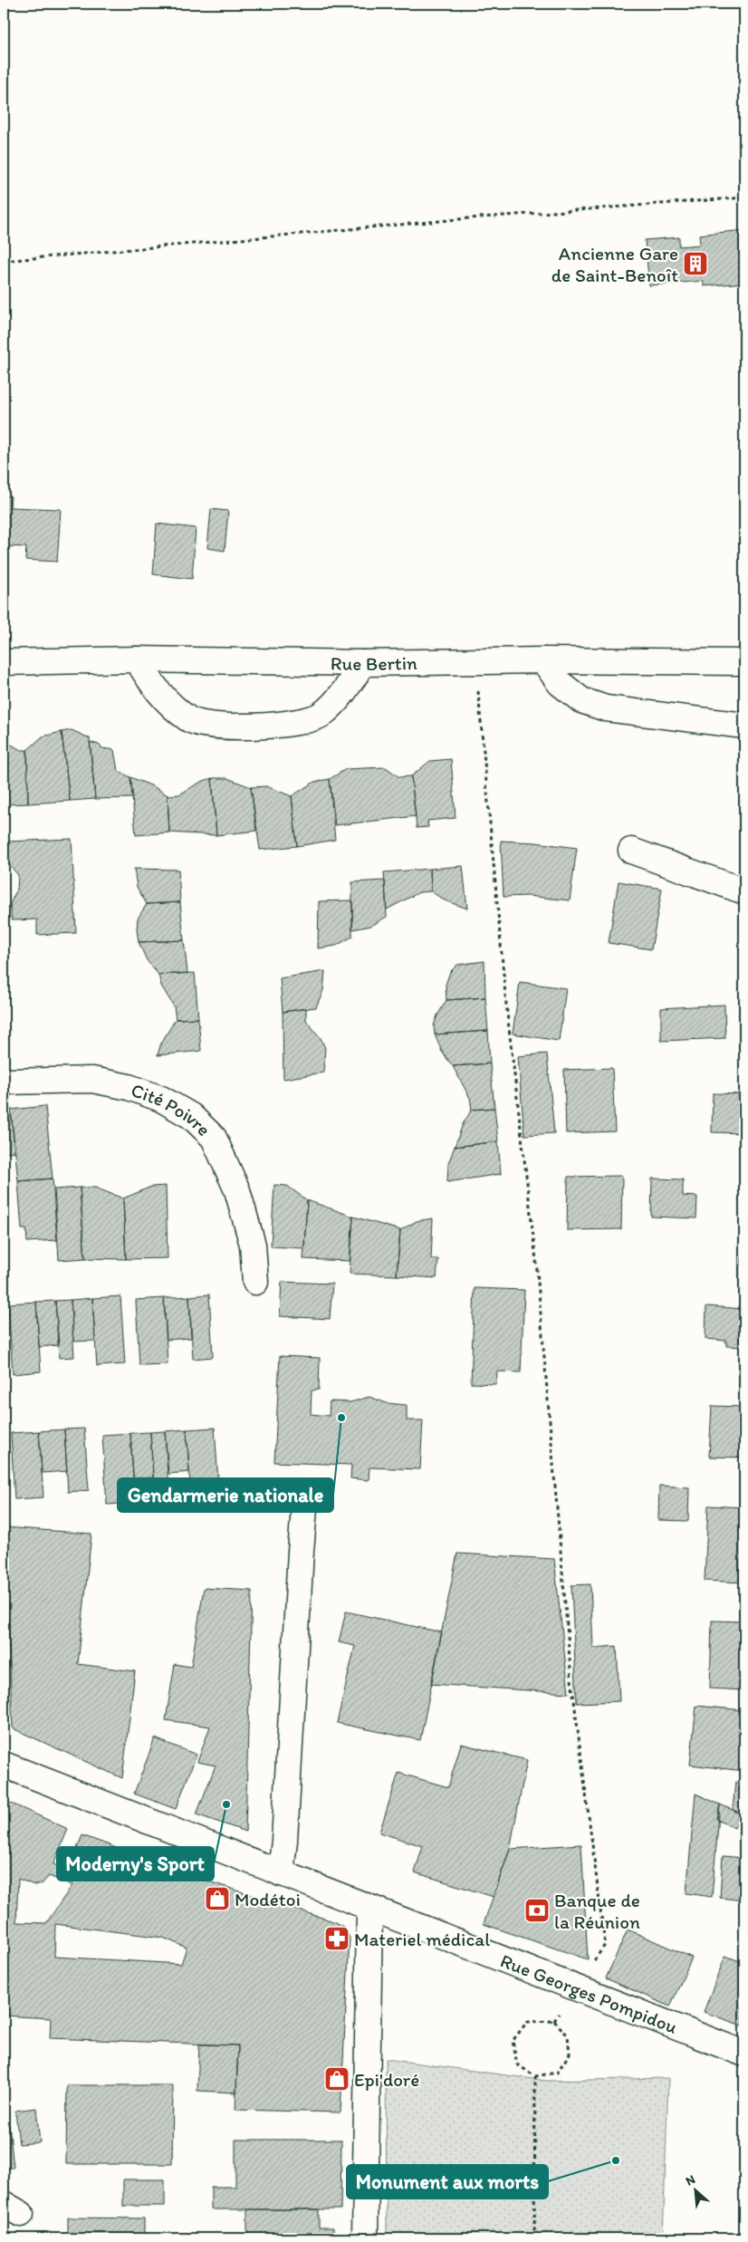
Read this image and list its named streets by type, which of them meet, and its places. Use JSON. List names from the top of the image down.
{
  "streets": {
    "street": ["Rue Bertin", "Cité Poivre", "Rue Georges Pompidou"]
  },
  "places": {
    "building": ["Ancienne Gare de Saint-Benoît"],
    "other": ["Gendarmerie nationale", "Moderny's Sport", "Monument aux morts"],
    "shop": ["Modétoi", "Epi'doré"],
    "bank": ["Banque de la Réunion"],
    "pharmacy": ["Materiel médical"]
  },
  "north": "top left"
}
